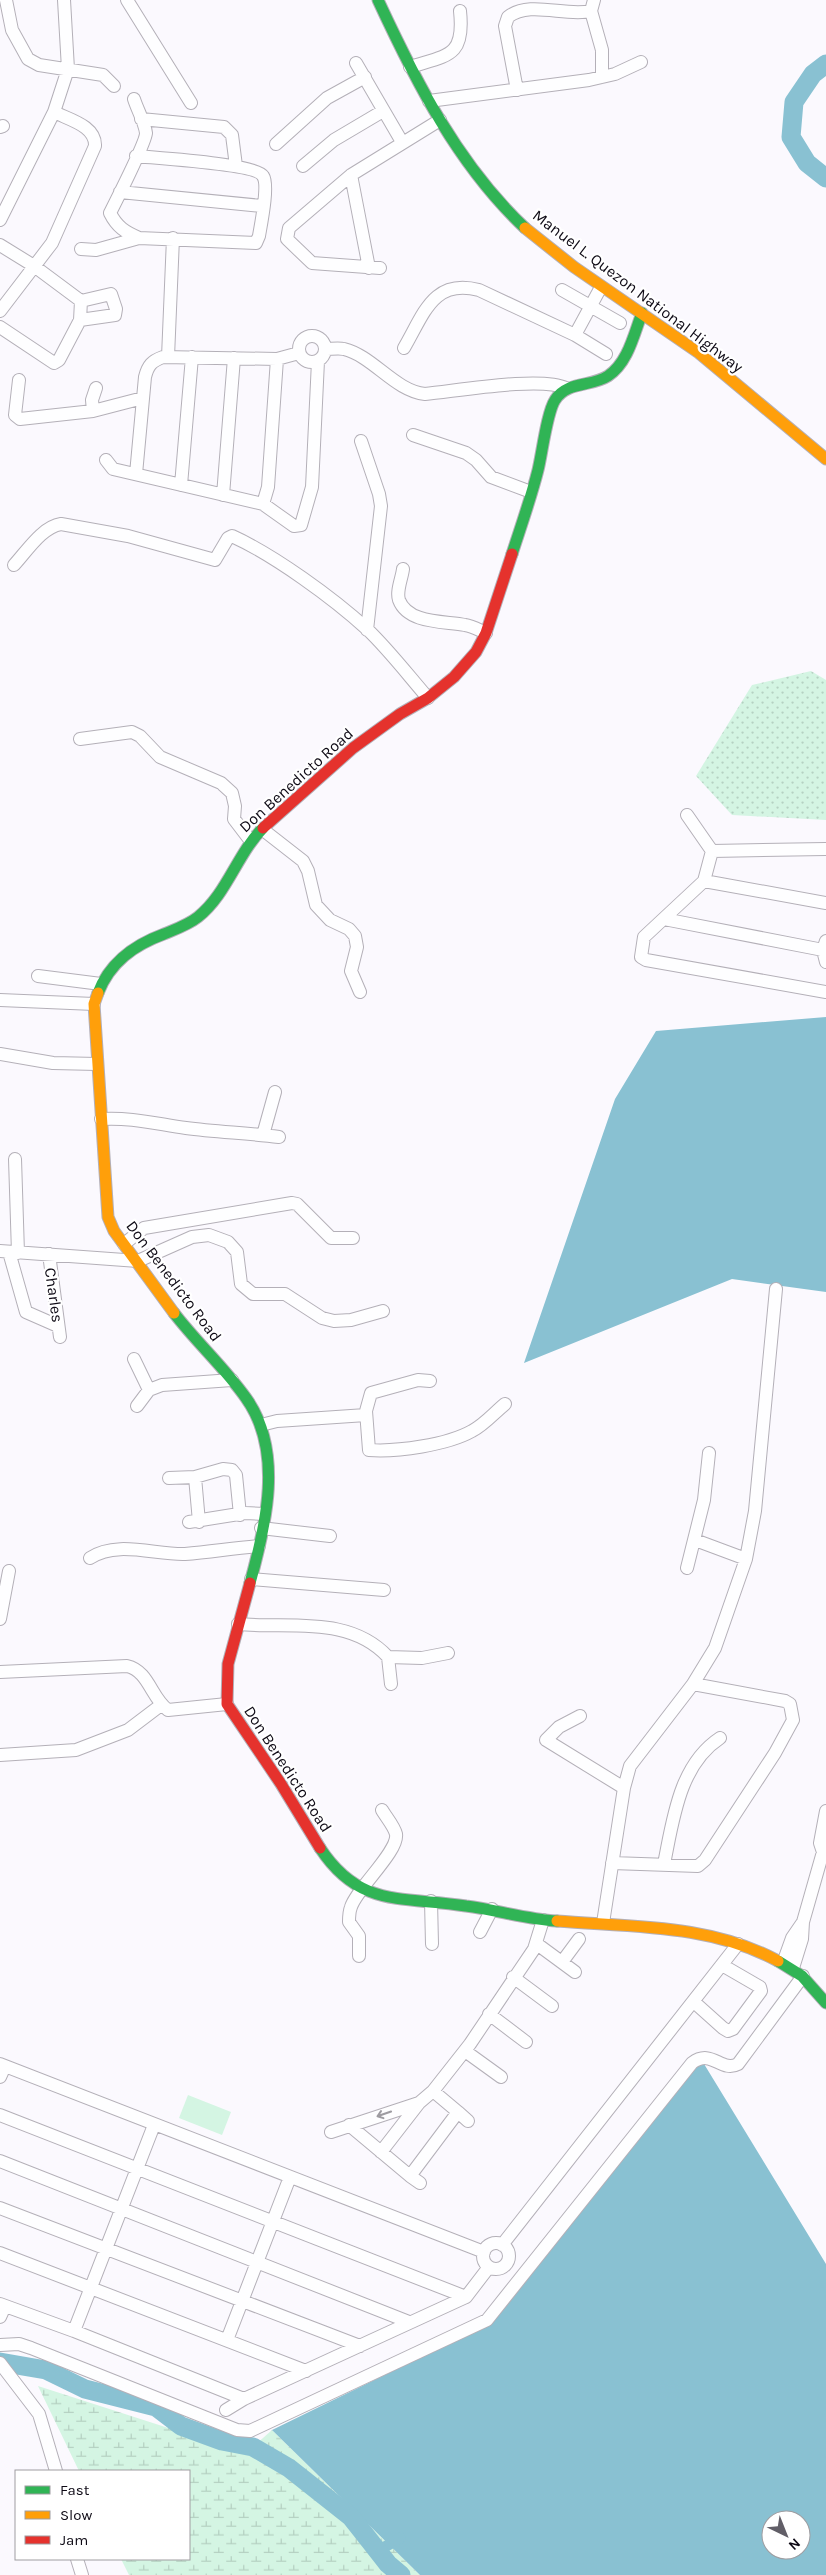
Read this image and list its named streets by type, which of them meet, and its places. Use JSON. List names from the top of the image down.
{
  "streets": {
    "street": ["Manuel L. Quezon National Highway", "Don Benedicto Road", "Charles"]
  },
  "legend": ["Fast", "Slow", "Jam"],
  "north": "bottom right"
}
